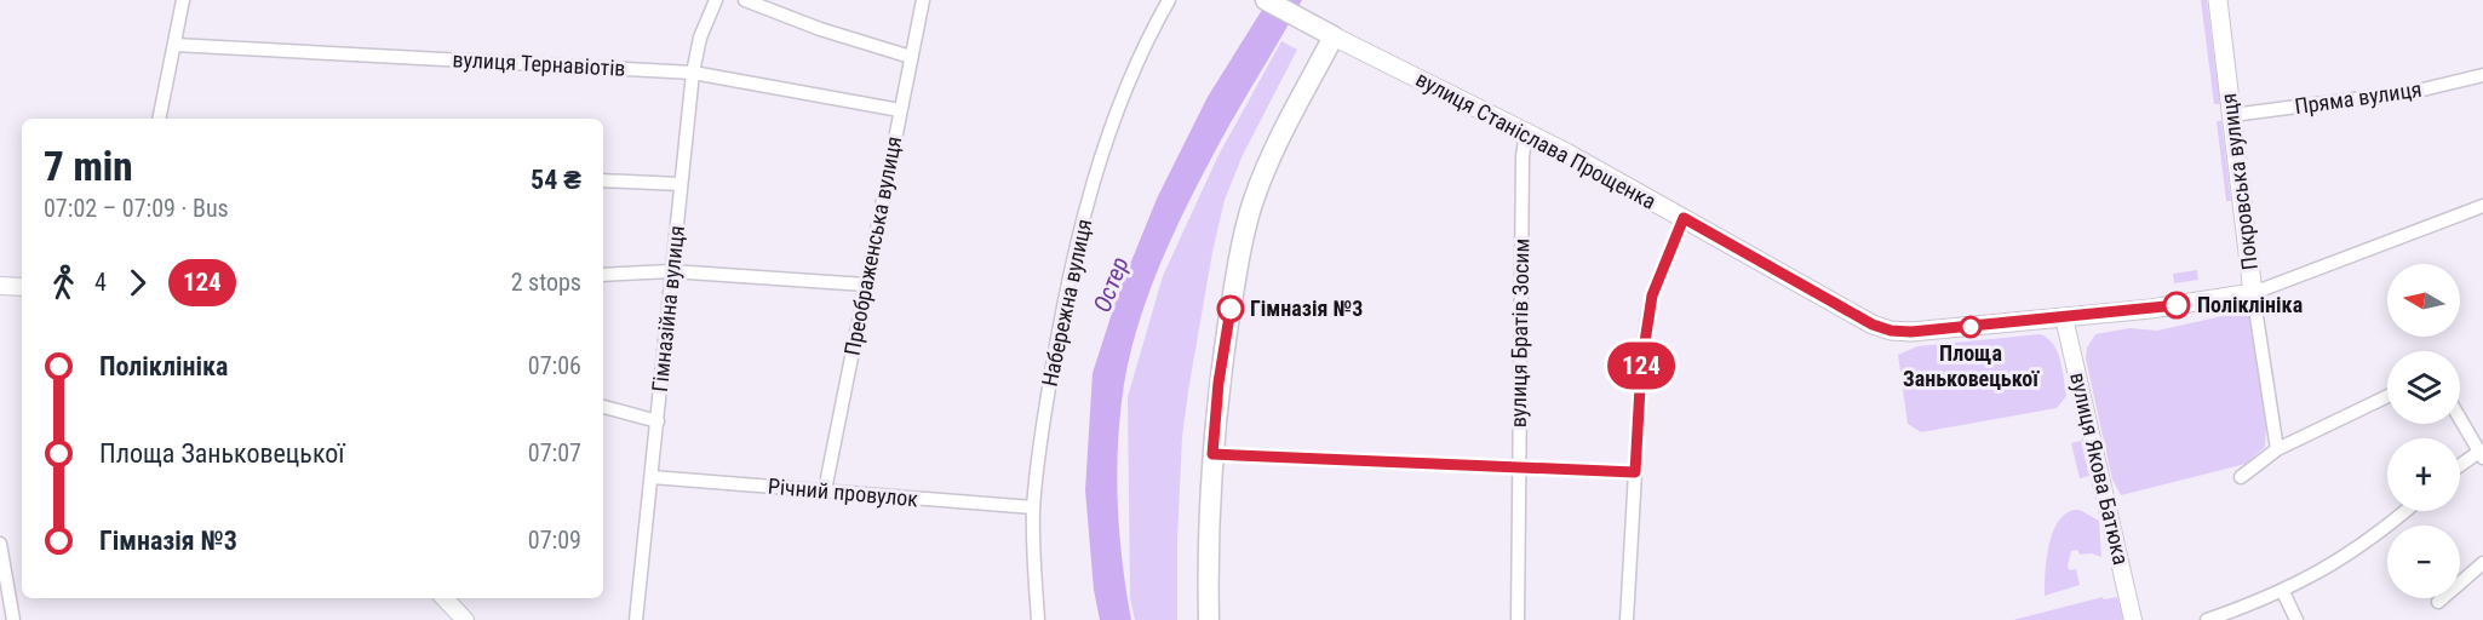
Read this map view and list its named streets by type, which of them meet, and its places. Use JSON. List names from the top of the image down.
{
  "streets": {
    "main road": ["вулиця Станіслава Прощенка", "Покровська вулиця"],
    "street": [
      "вулиця Тернавіотів",
      "Пряма вулиця",
      "Преображенська вулиця",
      "Набережна вулиця",
      "Гімназійна вулиця",
      "вулиця Братів Зосим",
      "вулиця Якова Батюка",
      "Річний провулок"
    ]
  },
  "crossings": [
    ["вулиця Тернавіотів", "Преображенська вулиця"],
    ["вулиця Тернавіотів", "Гімназійна вулиця"],
    ["Пряма вулиця", "Покровська вулиця"],
    ["вулиця Станіслава Прощенка", "вулиця Братів Зосим"],
    ["вулиця Станіслава Прощенка", "вулиця Якова Батюка"],
    ["Преображенська вулиця", "Річний провулок"],
    ["Набережна вулиця", "Річний провулок"],
    ["Гімназійна вулиця", "Річний провулок"]
  ],
  "water": ["Остер"],
  "places": ["Поліклініка", "Гімназія №3", "Площа Заньковецької"],
  "lines": ["bus line 124"],
  "north": "left",
  "page": {
    "on_map": "124",
    "heading": ["7 min", "07:02 – 07:09 · Bus", "54 ₴"],
    "legs": ["4", "124", "2 stops"],
    "map_buttons": ["+", "−"],
    "list": [
      {
        "name": "Поліклініка",
        "value": "07:06"
      },
      {
        "name": "Площа Заньковецької",
        "value": "07:07"
      },
      {
        "name": "Гімназія №3",
        "value": "07:09"
      }
    ]
  }
}
